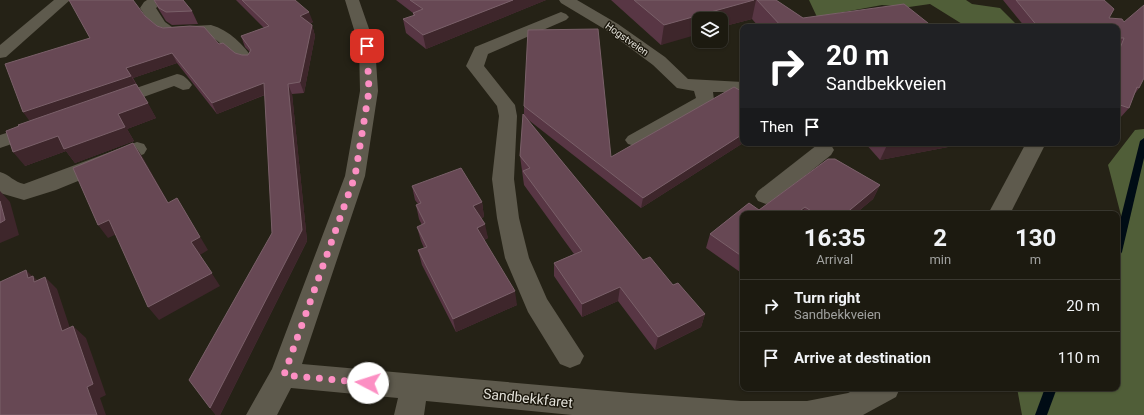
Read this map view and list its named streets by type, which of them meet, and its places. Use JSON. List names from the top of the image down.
{
  "streets": {
    "street": ["Hogstveien", "Sandbekkfaret"]
  },
  "page": {
    "turn": ["20 m", "Sandbekkveien"],
    "then": "Then",
    "eta": [
      "16:35",
      "Arrival",
      "2",
      "min",
      "130",
      "m"
    ],
    "list": [
      {
        "name": "Turn right",
        "note": "Sandbekkveien",
        "value": "20 m"
      },
      {
        "name": "Arrive at destination",
        "value": "110 m"
      }
    ]
  }
}
